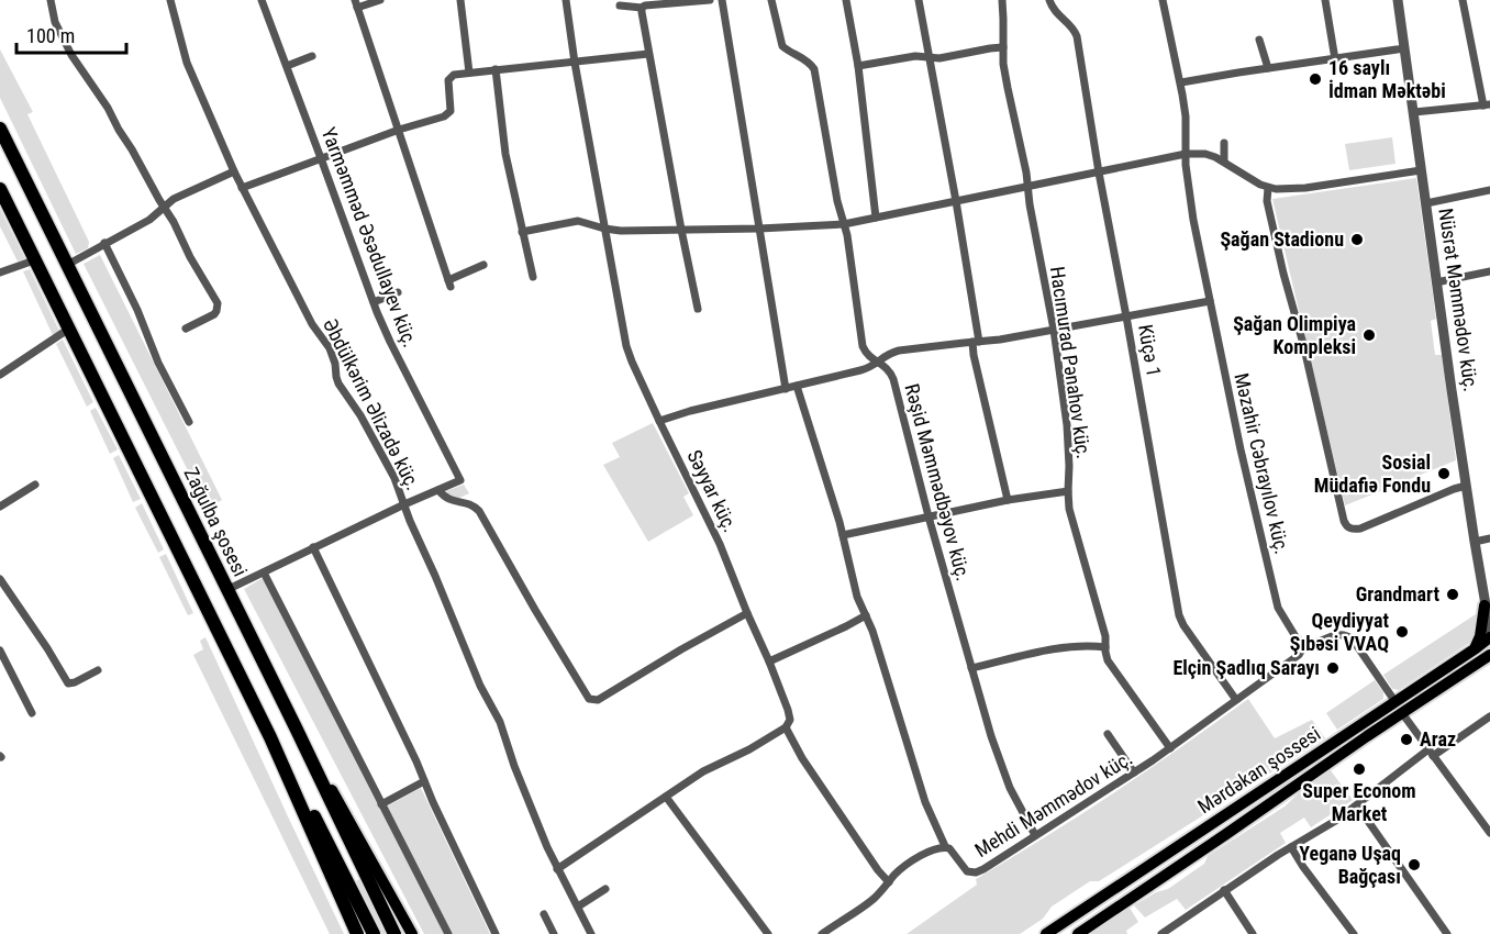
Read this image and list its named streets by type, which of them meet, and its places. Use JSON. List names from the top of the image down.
{
  "streets": {
    "highway": ["Zağulba şosesi"],
    "main road": ["Mərdəkan şossesi"],
    "street": [
      "Yarməmməd Əsədullayev küç.",
      "Nüsrət Məmmədov küç.",
      "Küçə 1",
      "Hacımurad Pənahov küç.",
      "Əbdülkərim Əlizadə küç.",
      "Məzahir Cəbrayılov küç.",
      "Rəşid Məmmədbəyov küç.",
      "Səyyar küç.",
      "Mehdi Məmmədov küç."
    ]
  },
  "crossings": [
    ["Küçə 1", "Mehdi Məmmədov küç."],
    ["Hacımurad Pənahov küç.", "Mehdi Məmmədov küç."],
    ["Məzahir Cəbrayılov küç.", "Mehdi Məmmədov küç."],
    ["Rəşid Məmmədbəyov küç.", "Mehdi Məmmədov küç."]
  ],
  "places": [
    "16 saylı İdman Məktəbi",
    "Şağan Stadionu",
    "Şağan Olimpiya Kompleksi",
    "Sosial Müdafiə Fondu",
    "Grandmart",
    "Qeydiyyat Şıbəsi VVAQ",
    "Elçin Şadlıq Sarayı",
    "Araz",
    "Super Econom Market",
    "Yeganə Uşaq Bağçası"
  ],
  "scale_bar": "100 m"
}
